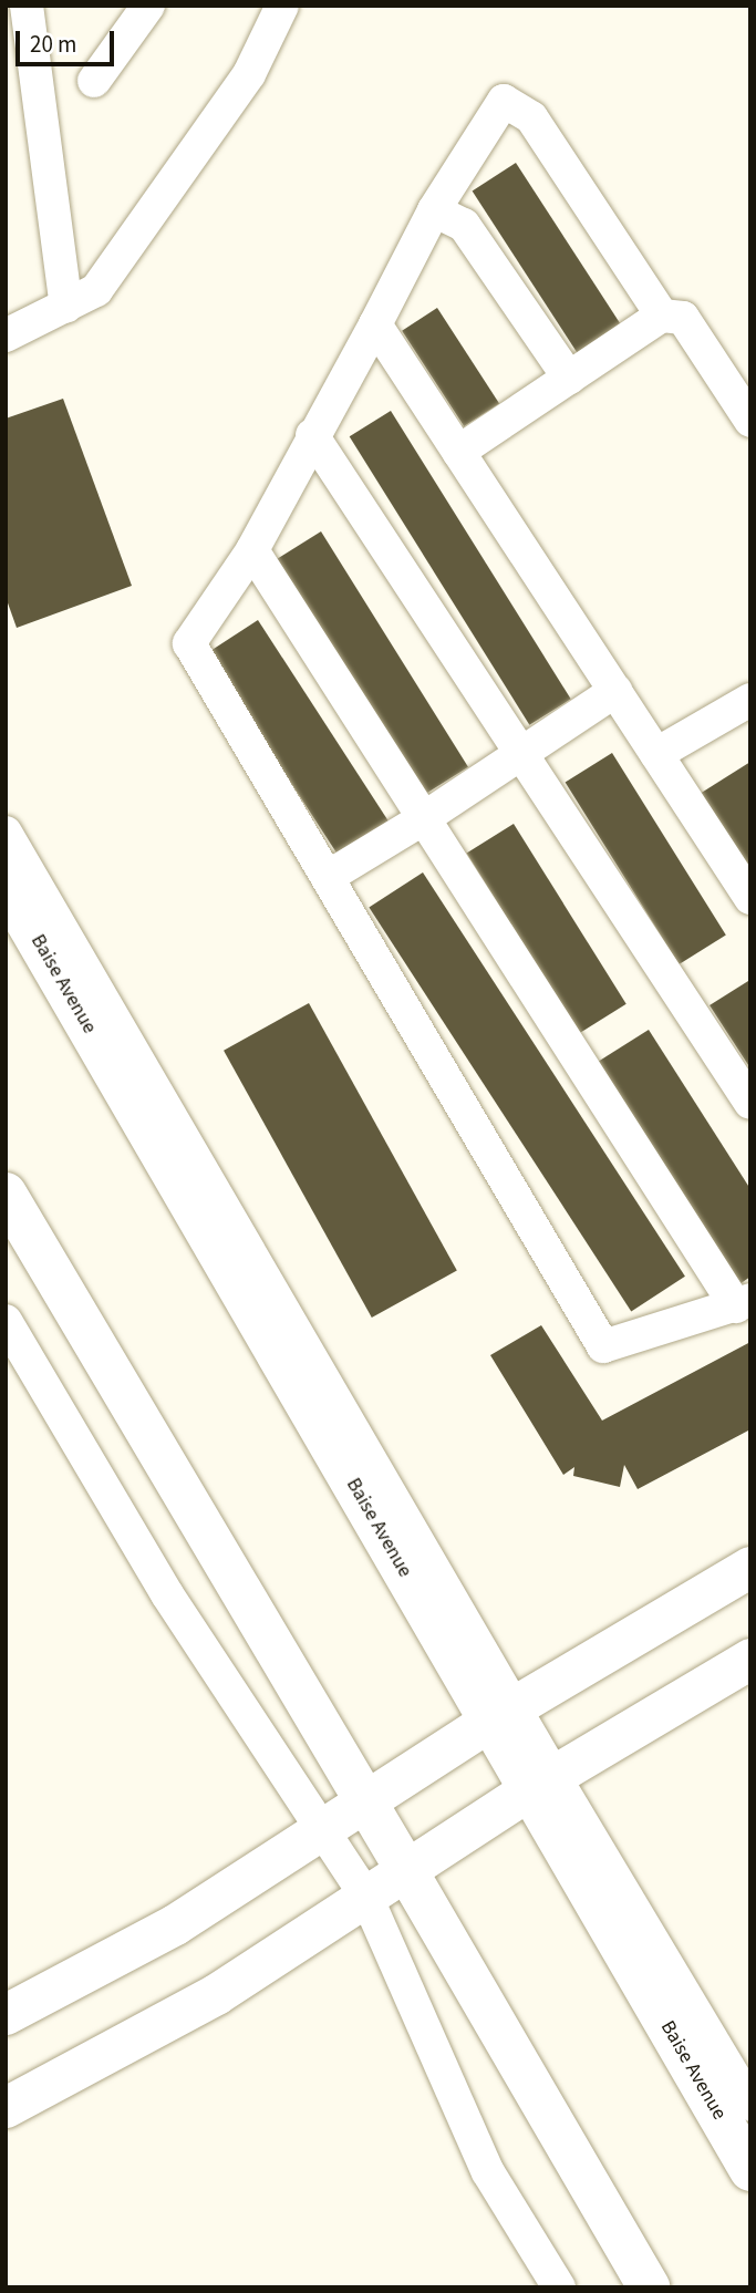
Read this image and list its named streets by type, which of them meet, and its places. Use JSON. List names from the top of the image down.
{
  "streets": {
    "highway": ["Baise Avenue"]
  },
  "scale_bar": "20 m"
}
